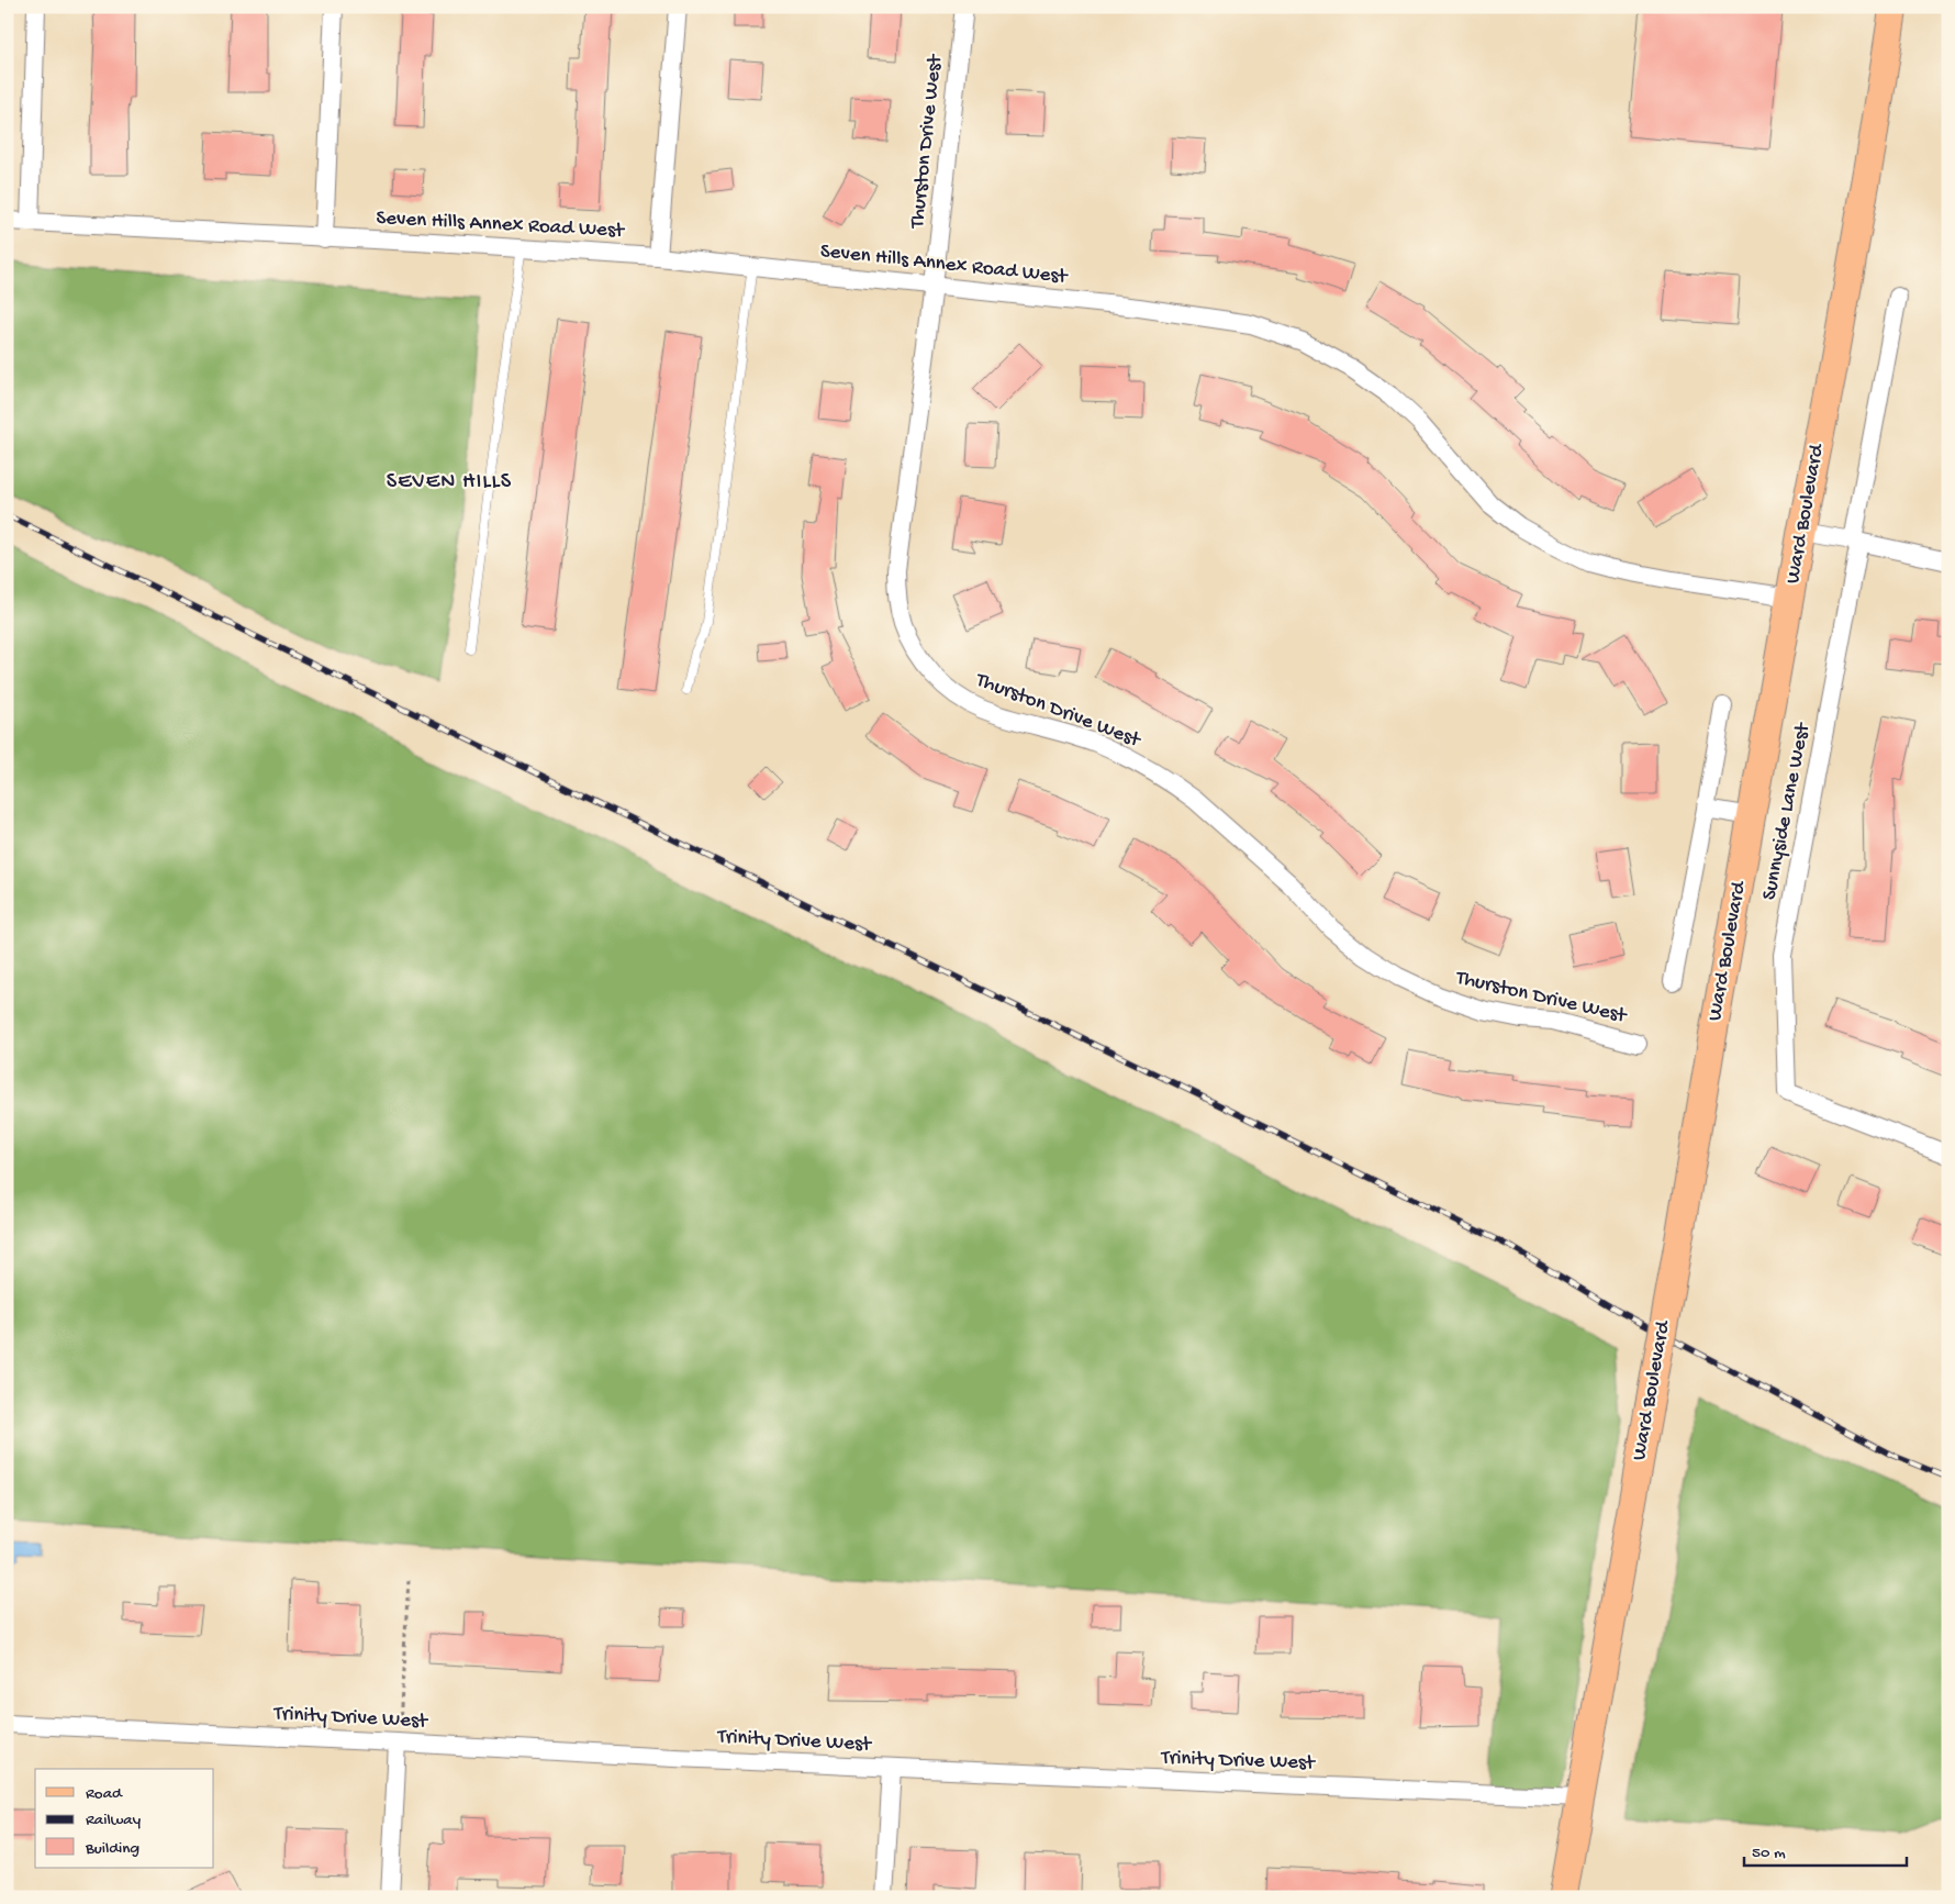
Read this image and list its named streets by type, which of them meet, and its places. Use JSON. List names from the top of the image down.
{
  "streets": {
    "main road": ["Ward Boulevard"],
    "street": [
      "Thurston Drive West",
      "Seven Hills Annex Road West",
      "Sunnyside Lane West",
      "Trinity Drive West"
    ]
  },
  "crossings": [
    ["Thurston Drive West", "Seven Hills Annex Road West"],
    ["Seven Hills Annex Road West", "Ward Boulevard"],
    ["Ward Boulevard", "Trinity Drive West"]
  ],
  "districts": ["SEVEN HILLS"],
  "legend": ["Road", "Railway", "Building"],
  "scale_bar": "50 m"
}
